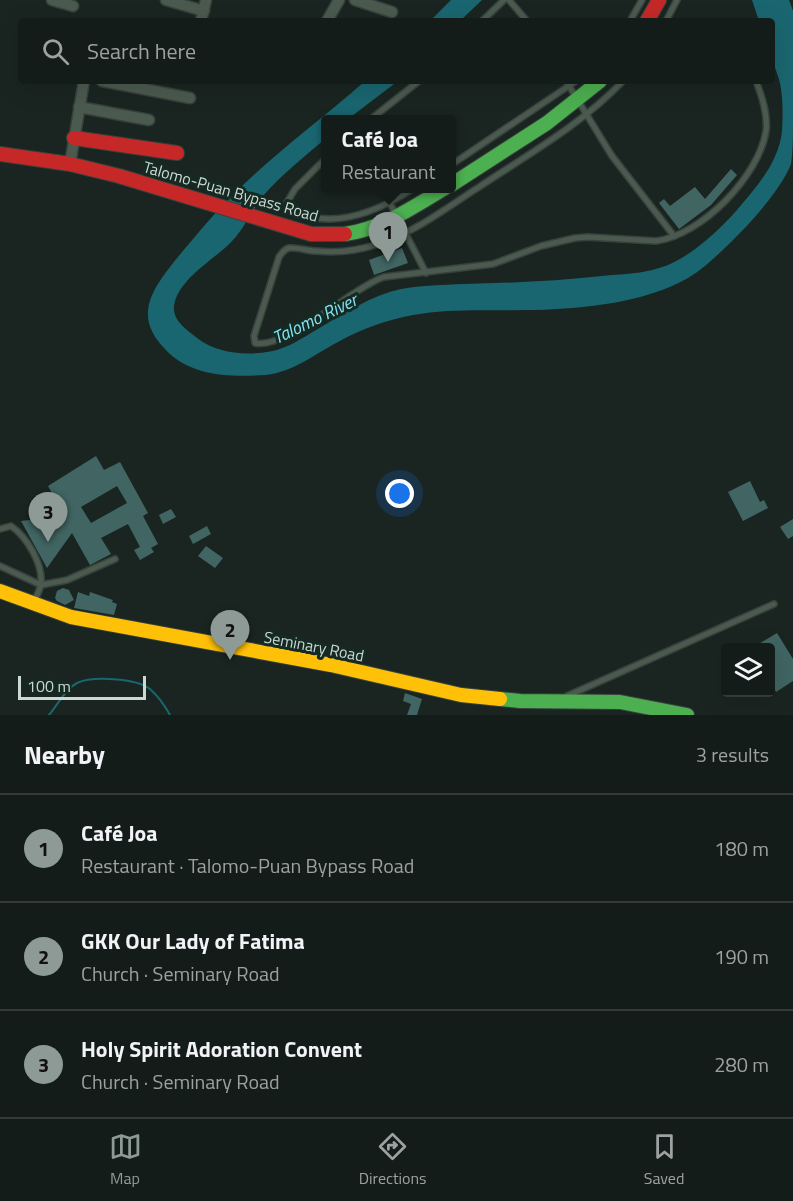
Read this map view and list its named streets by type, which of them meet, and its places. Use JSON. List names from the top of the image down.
{
  "streets": {
    "main road": ["Talomo-Puan Bypass Road", "Seminary Road"]
  },
  "water": ["Talomo River"],
  "scale_bar": "100 m",
  "page": {
    "search": "Search here",
    "popup": ["Café Joa", "Restaurant"],
    "pins": ["1", "3", "2"],
    "scale": "100 m",
    "heading": ["Nearby", "3 results"],
    "list": [
      {
        "mark": "1",
        "name": "Café Joa",
        "note": "Restaurant · Talomo-Puan Bypass Road",
        "value": "180 m"
      },
      {
        "mark": "2",
        "name": "GKK Our Lady of Fatima",
        "note": "Church · Seminary Road",
        "value": "190 m"
      },
      {
        "mark": "3",
        "name": "Holy Spirit Adoration Convent",
        "note": "Church · Seminary Road",
        "value": "280 m"
      }
    ],
    "nav": ["Map", "Directions", "Saved"]
  }
}
